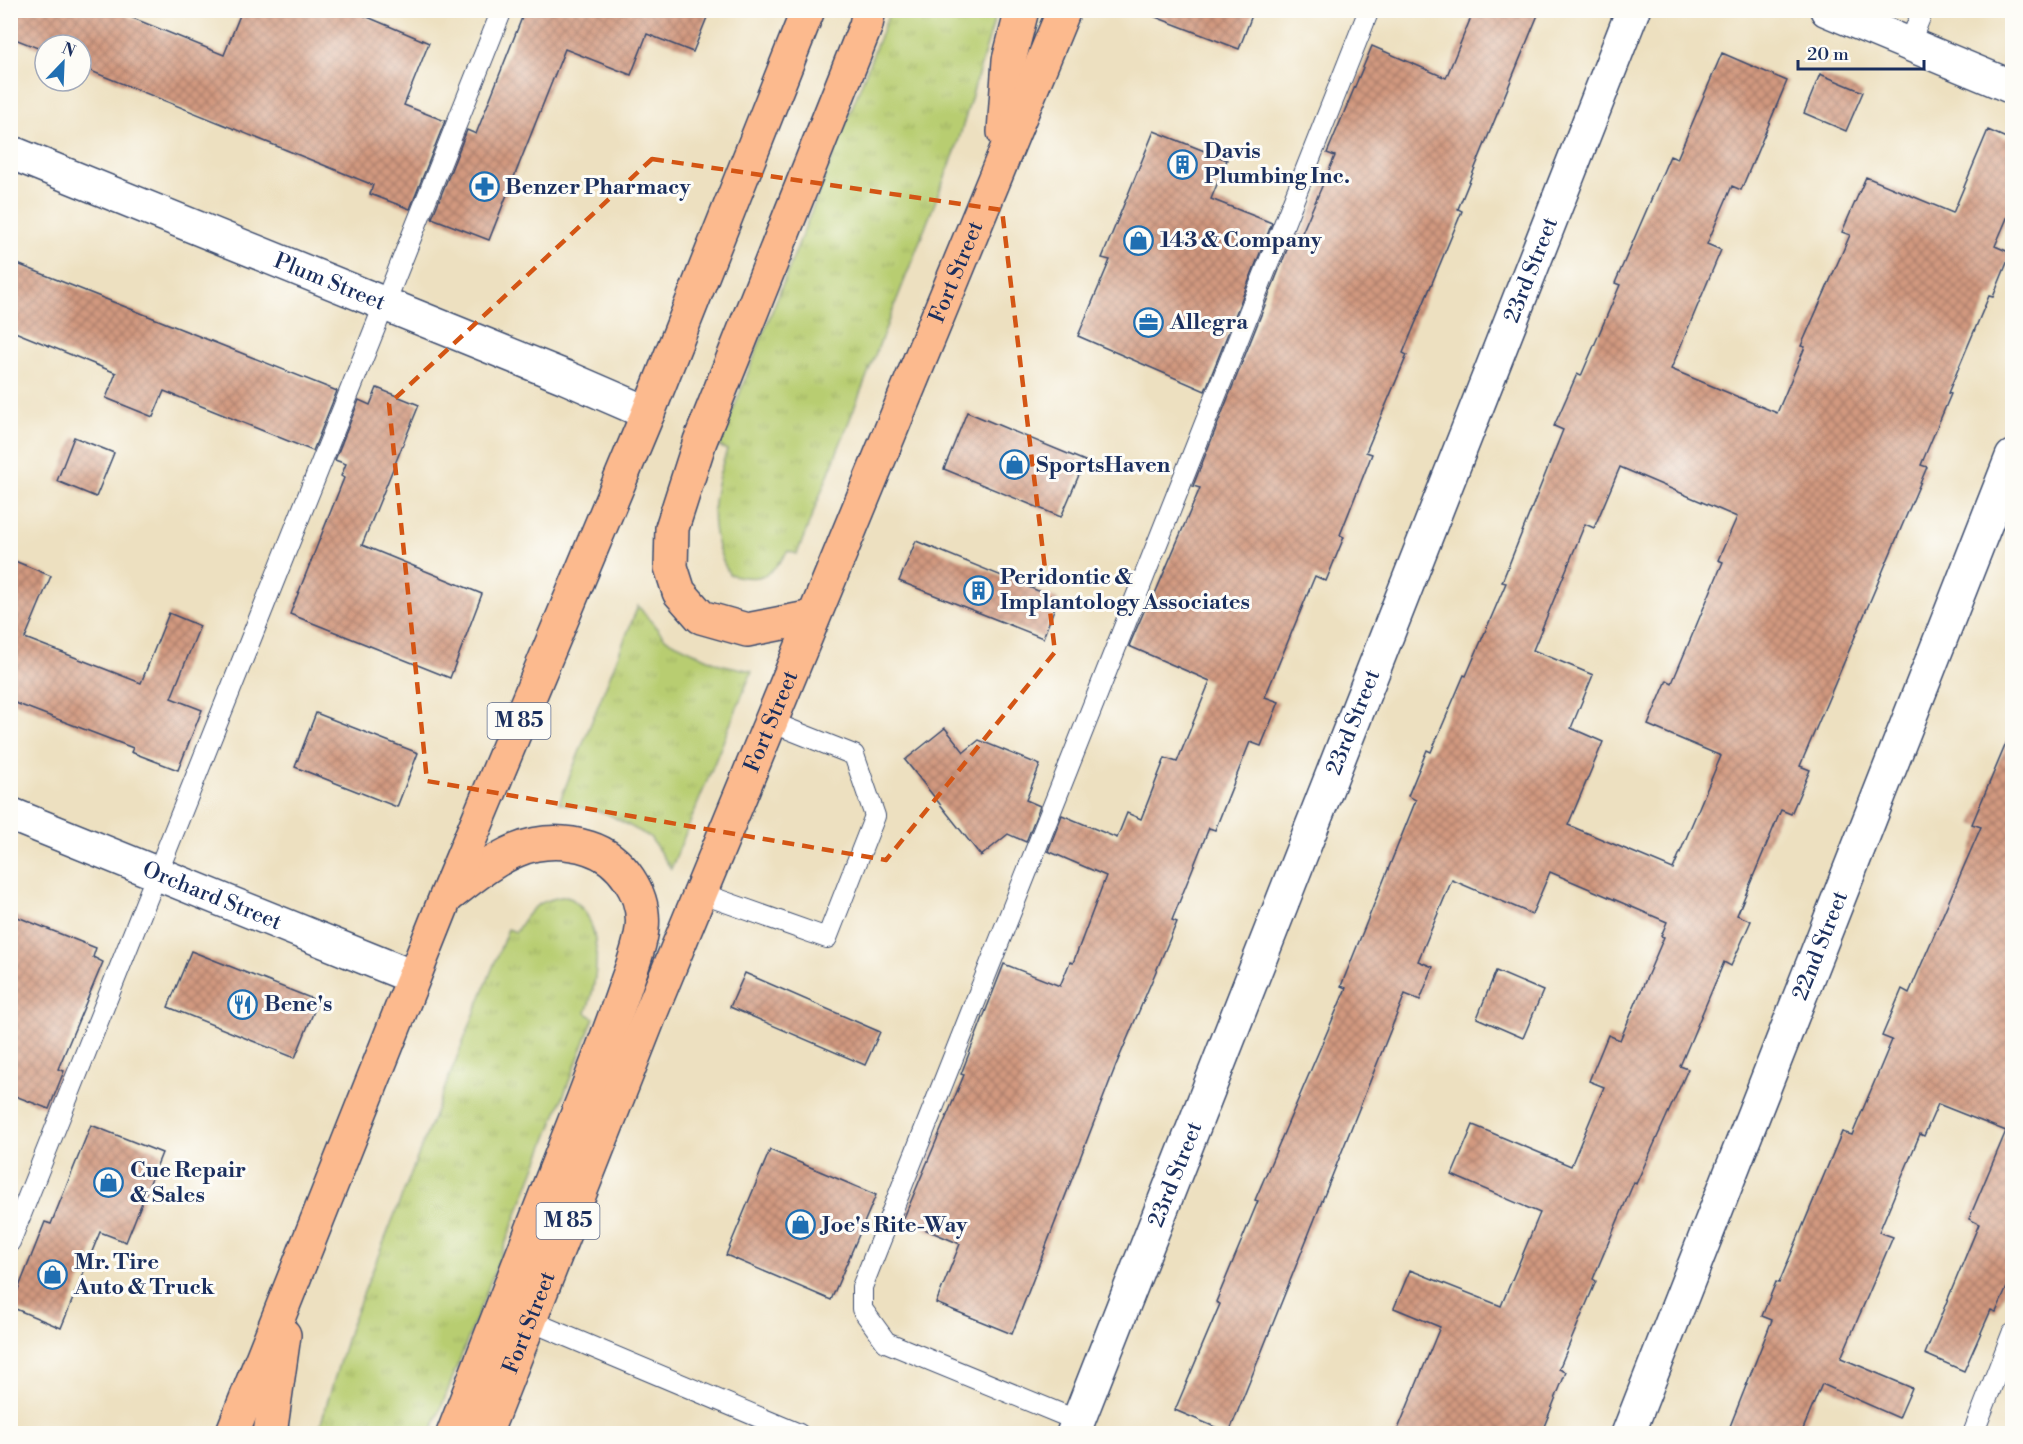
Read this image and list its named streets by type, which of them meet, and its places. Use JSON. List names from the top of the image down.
{
  "streets": {
    "main road": ["Fort Street", "M 85"],
    "street": [
      "23rd Street",
      "Plum Street",
      "Orchard Street",
      "22nd Street"
    ]
  },
  "crossings": [
    ["Plum Street", "M 85"],
    ["M 85", "Orchard Street"]
  ],
  "places": {
    "building": ["Davis Plumbing Inc.", "Peridontic & Implantology Associates"],
    "pharmacy": ["Benzer Pharmacy"],
    "shop": [
      "143 & Company",
      "SportsHaven",
      "Cue Repair & Sales",
      "Joe's Rite-Way",
      "Mr. Tire Auto & Truck"
    ],
    "office": ["Allegra"],
    "restaurant": ["Bene's"]
  },
  "scale_bar": "20 m",
  "north": "top right"
}
